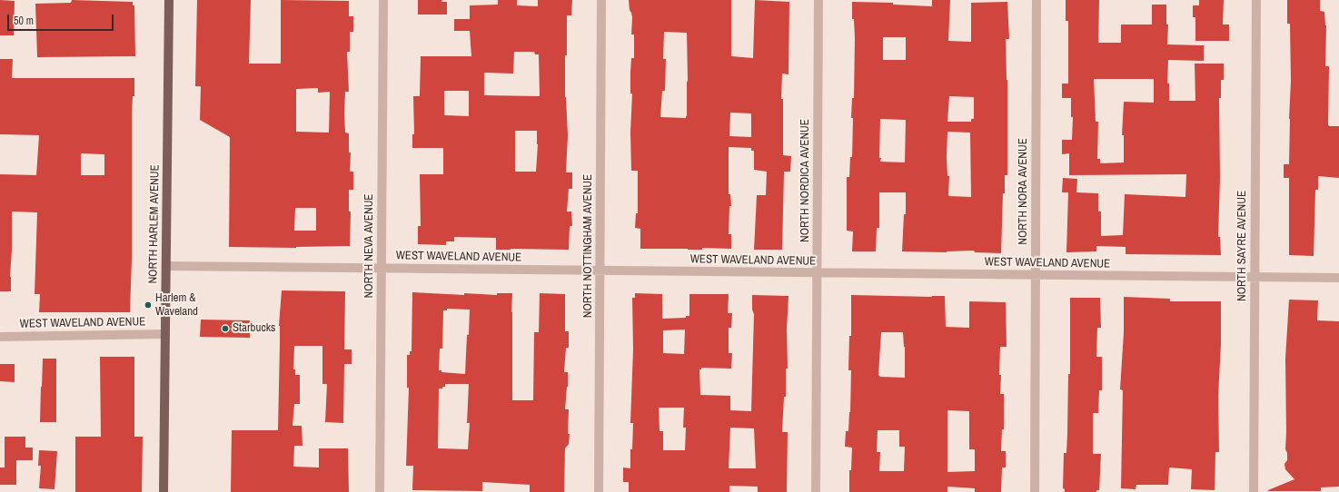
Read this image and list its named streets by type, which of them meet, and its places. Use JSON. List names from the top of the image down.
{
  "streets": {
    "main road": ["NORTH HARLEM AVENUE"],
    "street": [
      "NORTH NORDICA AVENUE",
      "NORTH NORA AVENUE",
      "NORTH NEVA AVENUE",
      "NORTH NOTTINGHAM AVENUE",
      "NORTH SAYRE AVENUE",
      "WEST WAVELAND AVENUE"
    ]
  },
  "crossings": [
    ["NORTH NORDICA AVENUE", "WEST WAVELAND AVENUE"],
    ["NORTH NORA AVENUE", "WEST WAVELAND AVENUE"],
    ["NORTH HARLEM AVENUE", "WEST WAVELAND AVENUE"],
    ["NORTH NEVA AVENUE", "WEST WAVELAND AVENUE"],
    ["NORTH NOTTINGHAM AVENUE", "WEST WAVELAND AVENUE"],
    ["NORTH SAYRE AVENUE", "WEST WAVELAND AVENUE"]
  ],
  "places": ["Harlem & Waveland", "Starbucks"],
  "scale_bar": "50 m"
}
